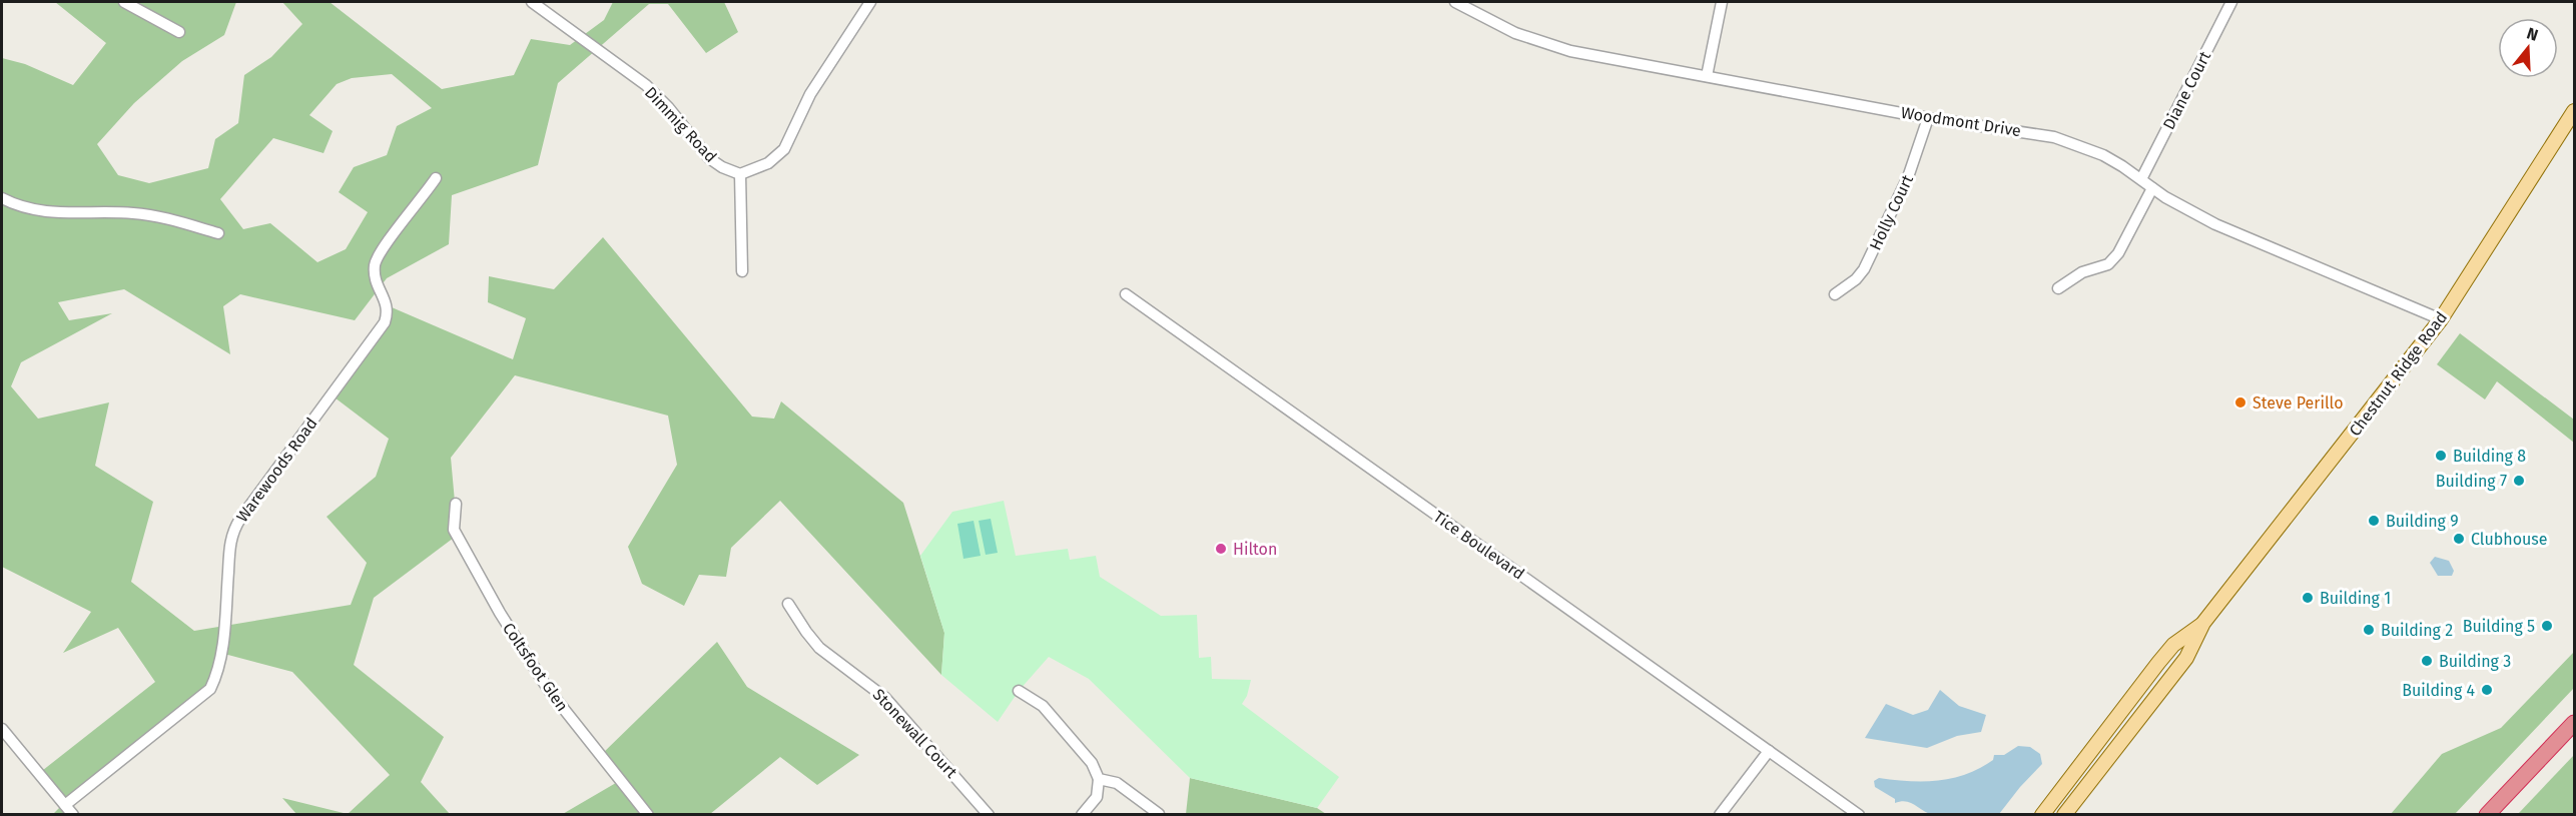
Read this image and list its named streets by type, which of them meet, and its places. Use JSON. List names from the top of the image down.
{
  "streets": {
    "main road": ["Chestnut Ridge Road"],
    "street": [
      "Diane Court",
      "Woodmont Drive",
      "Dimmig Road",
      "Holly Court",
      "Warewoods Road",
      "Tice Boulevard",
      "Coltsfoot Glen",
      "Stonewall Court"
    ]
  },
  "crossings": [
    ["Diane Court", "Woodmont Drive"],
    ["Woodmont Drive", "Holly Court"],
    ["Woodmont Drive", "Chestnut Ridge Road"]
  ],
  "places": [
    "Steve Perillo",
    "Building 8",
    "Building 7",
    "Building 9",
    "Clubhouse",
    "Hilton",
    "Building 1",
    "Building 5",
    "Building 2",
    "Building 3",
    "Building 4"
  ],
  "north": "top"
}
